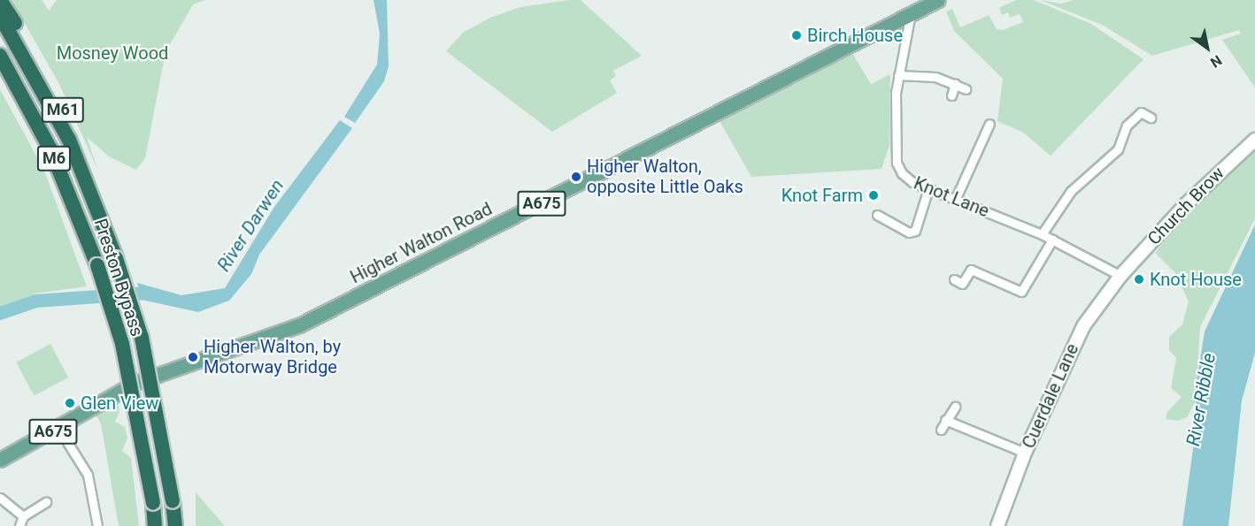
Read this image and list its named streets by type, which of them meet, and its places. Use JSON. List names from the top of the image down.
{
  "streets": {
    "highway": ["M61", "M6", "Preston Bypass"],
    "main road": [
      "A675",
      "Church Brow",
      "Higher Walton Road",
      "Cuerdale Lane"
    ],
    "street": ["Knot Lane"]
  },
  "crossings": [
    ["M61", "M6"],
    ["M61", "Preston Bypass"],
    ["M6", "Preston Bypass"],
    ["Knot Lane", "Church Brow"],
    ["Knot Lane", "Higher Walton Road"],
    ["Knot Lane", "Cuerdale Lane"],
    ["Church Brow", "Cuerdale Lane"]
  ],
  "water": ["River Darwen", "River Ribble"],
  "parks": ["Mosney Wood"],
  "places": [
    "Birch House",
    "Higher Walton, opposite Little Oaks",
    "Knot Farm",
    "Knot House",
    "Higher Walton, by Motorway Bridge",
    "Glen View"
  ],
  "north": "bottom right"
}
